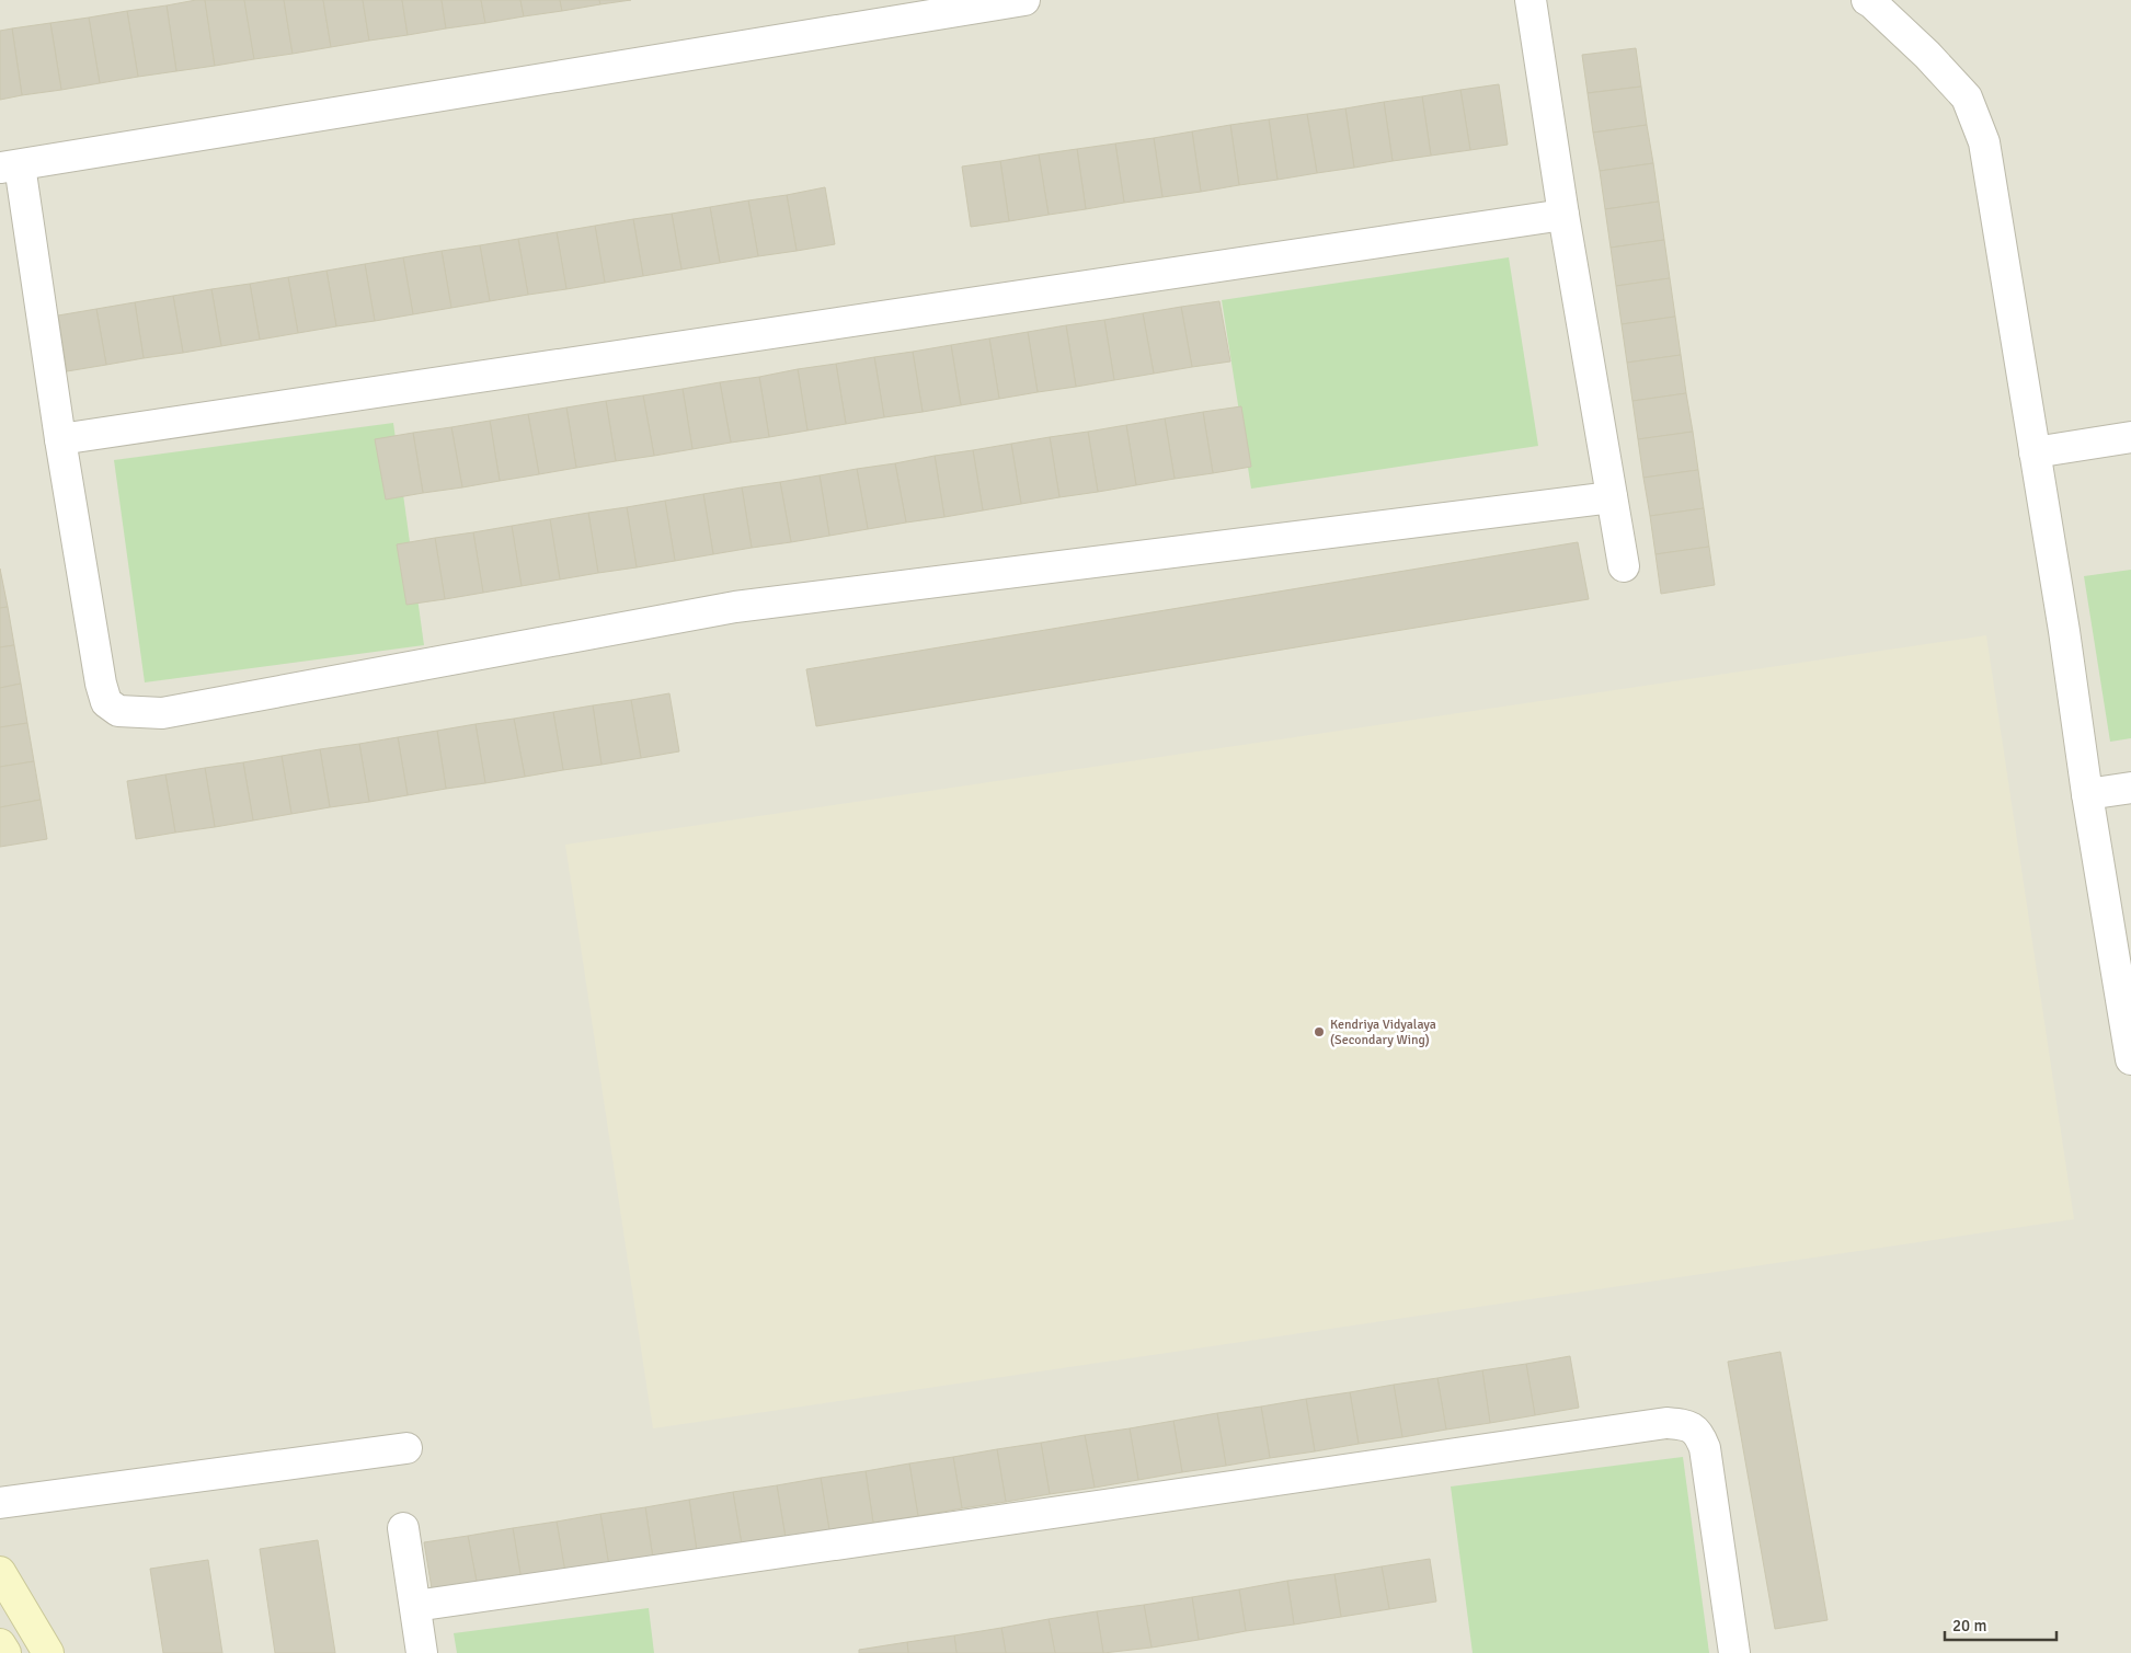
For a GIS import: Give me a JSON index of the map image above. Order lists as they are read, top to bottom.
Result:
{
  "places": ["Kendriya Vidyalaya (Secondary Wing)"],
  "scale_bar": "20 m"
}
